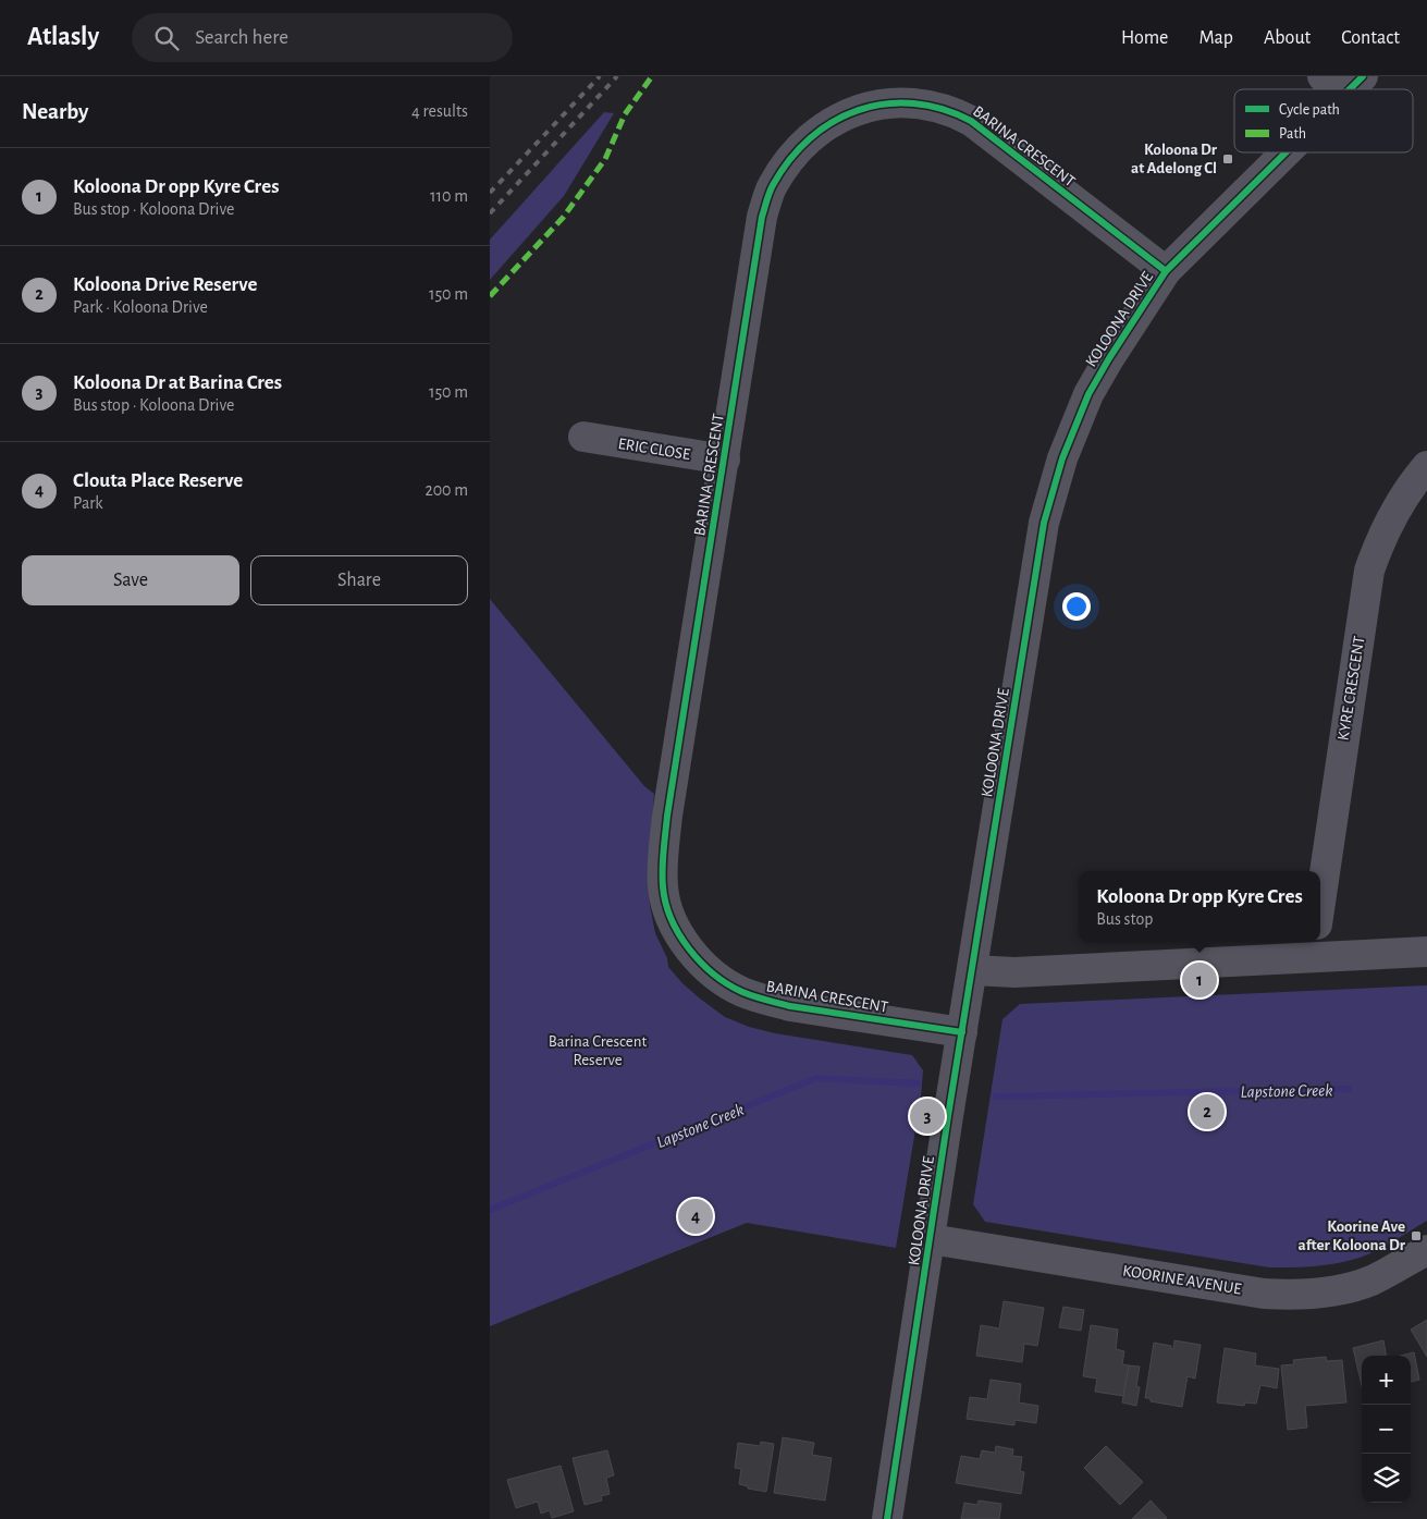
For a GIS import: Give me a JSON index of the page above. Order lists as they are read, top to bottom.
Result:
{
  "streets": {
    "street": [
      "BARINA CRESCENT",
      "KOLOONA DRIVE",
      "ERIC CLOSE",
      "KYRE CRESCENT",
      "KOORINE AVENUE"
    ]
  },
  "crossings": [
    ["BARINA CRESCENT", "KOLOONA DRIVE"],
    ["BARINA CRESCENT", "ERIC CLOSE"],
    ["KOLOONA DRIVE", "KOORINE AVENUE"]
  ],
  "water": ["Lapstone Creek"],
  "parks": ["Barina Crescent Reserve"],
  "places": {
    "transit": ["Koloona Dr at Adelong Cl", "Koorine Ave after Koloona Dr"]
  },
  "legend": ["Cycle path", "Path"],
  "page": {
    "header": "Atlasly",
    "search": "Search here",
    "nav": [
      "Home",
      "Map",
      "About",
      "Contact"
    ],
    "heading": ["Nearby", "4 results"],
    "list": [
      {
        "mark": "1",
        "name": "Koloona Dr opp Kyre Cres",
        "note": "Bus stop · Koloona Drive",
        "value": "110 m"
      },
      {
        "mark": "2",
        "name": "Koloona Drive Reserve",
        "note": "Park · Koloona Drive",
        "value": "150 m"
      },
      {
        "mark": "3",
        "name": "Koloona Dr at Barina Cres",
        "note": "Bus stop · Koloona Drive",
        "value": "150 m"
      },
      {
        "mark": "4",
        "name": "Clouta Place Reserve",
        "note": "Park",
        "value": "200 m"
      }
    ],
    "buttons": ["Save", "Share"],
    "popup": ["Koloona Dr opp Kyre Cres", "Bus stop"],
    "pins": [
      "1",
      "2",
      "3",
      "4"
    ],
    "map_buttons": ["+", "−"]
  }
}
